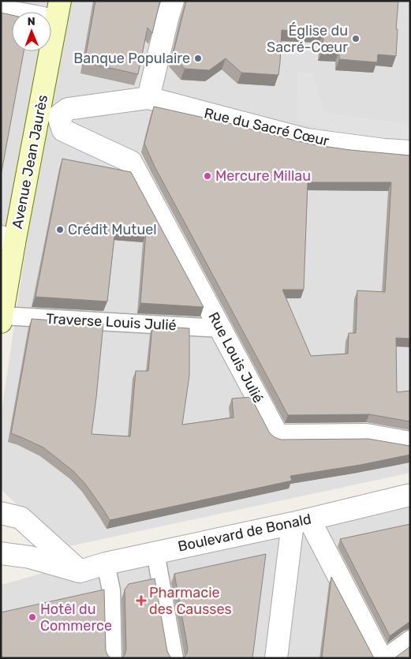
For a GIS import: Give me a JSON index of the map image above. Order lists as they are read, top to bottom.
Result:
{
  "streets": {
    "main road": ["Avenue Jean Jaurès"],
    "street": [
      "Rue du Sacré Cœur",
      "Traverse Louis Julié",
      "Rue Louis Julié",
      "Boulevard de Bonald"
    ]
  },
  "crossings": [
    ["Avenue Jean Jaurès", "Traverse Louis Julié"],
    ["Avenue Jean Jaurès", "Rue Louis Julié"],
    ["Traverse Louis Julié", "Rue Louis Julié"]
  ],
  "places": {
    "other": [
      "Église du Sacré-Cœur",
      "Banque Populaire",
      "Mercure Millau",
      "Crédit Mutuel",
      "Hotêl du Commerce"
    ],
    "health": ["Pharmacie des Causses"]
  },
  "north": "top"
}
